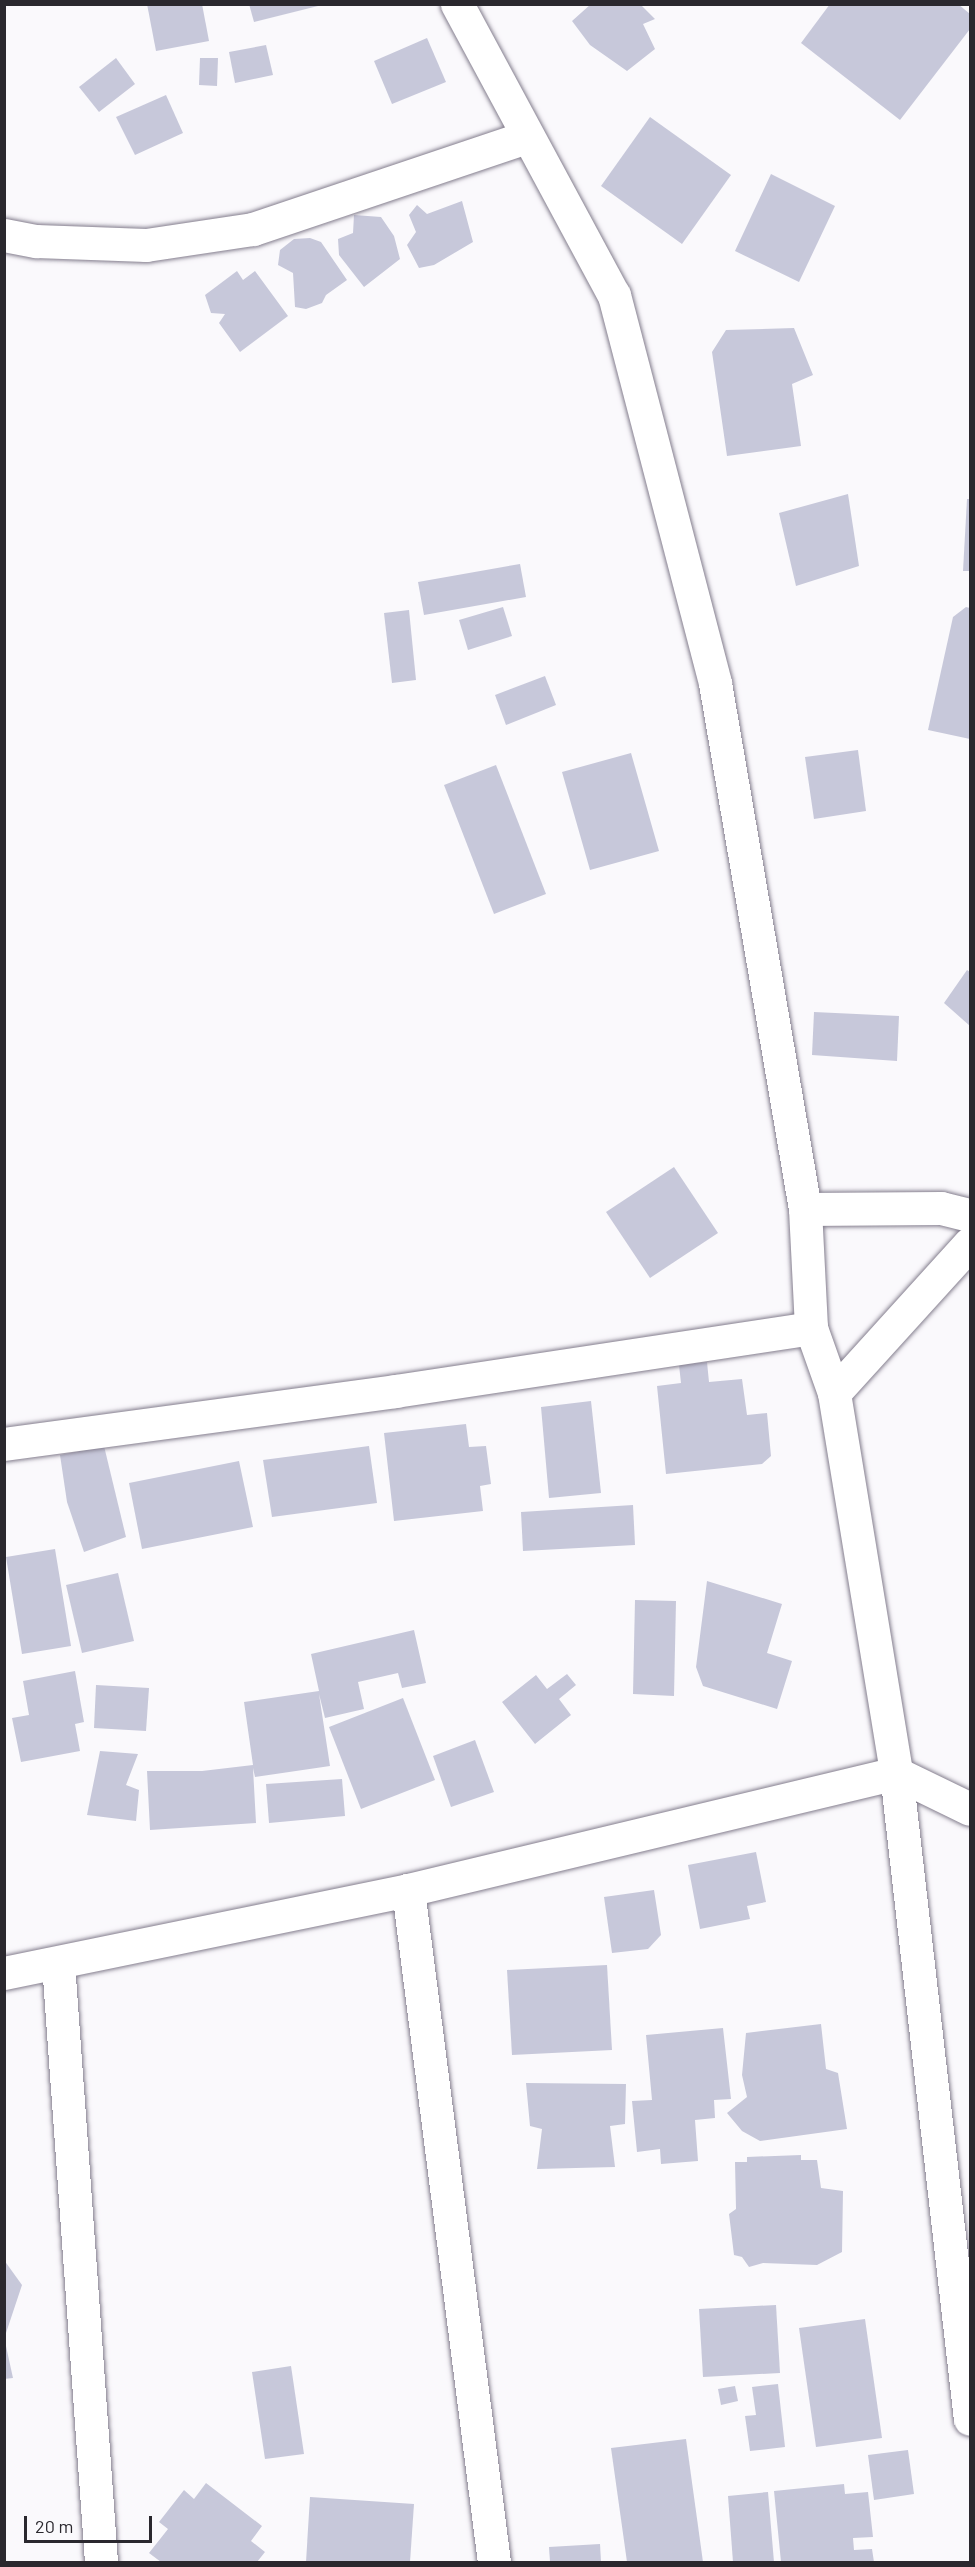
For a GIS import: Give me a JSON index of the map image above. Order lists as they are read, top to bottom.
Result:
{
  "scale_bar": "20 m"
}
